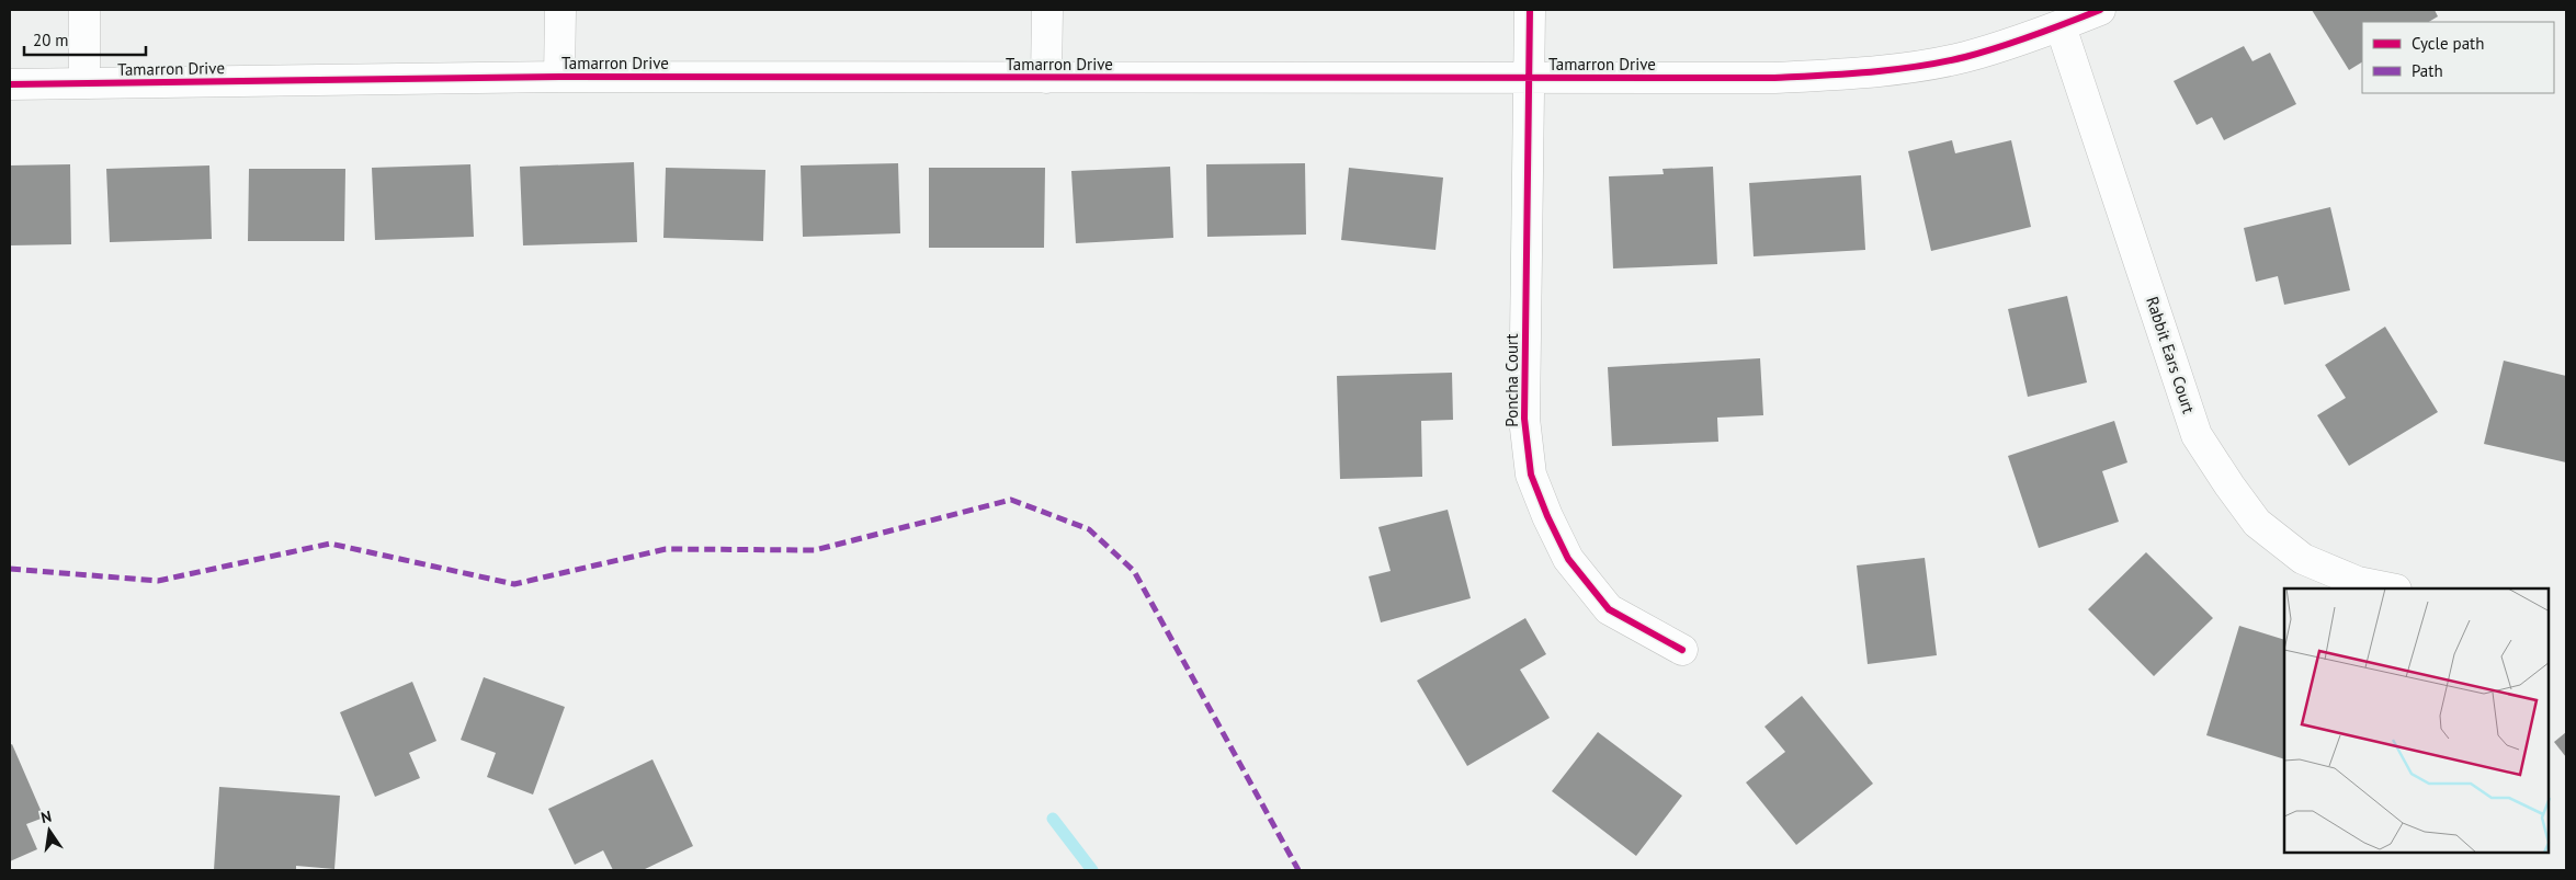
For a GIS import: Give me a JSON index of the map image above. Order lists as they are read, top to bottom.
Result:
{
  "streets": {
    "street": ["Tamarron Drive", "Rabbit Ears Court", "Poncha Court"]
  },
  "crossings": [
    ["Tamarron Drive", "Rabbit Ears Court"],
    ["Tamarron Drive", "Poncha Court"]
  ],
  "legend": ["Cycle path", "Path"],
  "scale_bar": "20 m",
  "north": "top"
}
